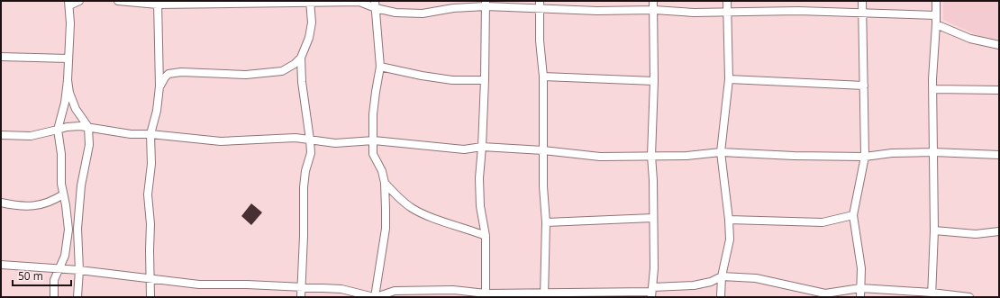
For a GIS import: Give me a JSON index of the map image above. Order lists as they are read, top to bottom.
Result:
{
  "scale_bar": "50 m"
}
